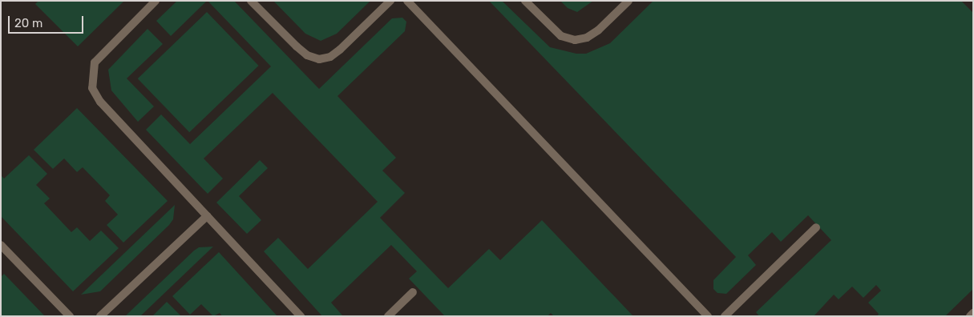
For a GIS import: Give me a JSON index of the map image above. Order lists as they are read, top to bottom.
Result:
{
  "scale_bar": "20 m"
}
